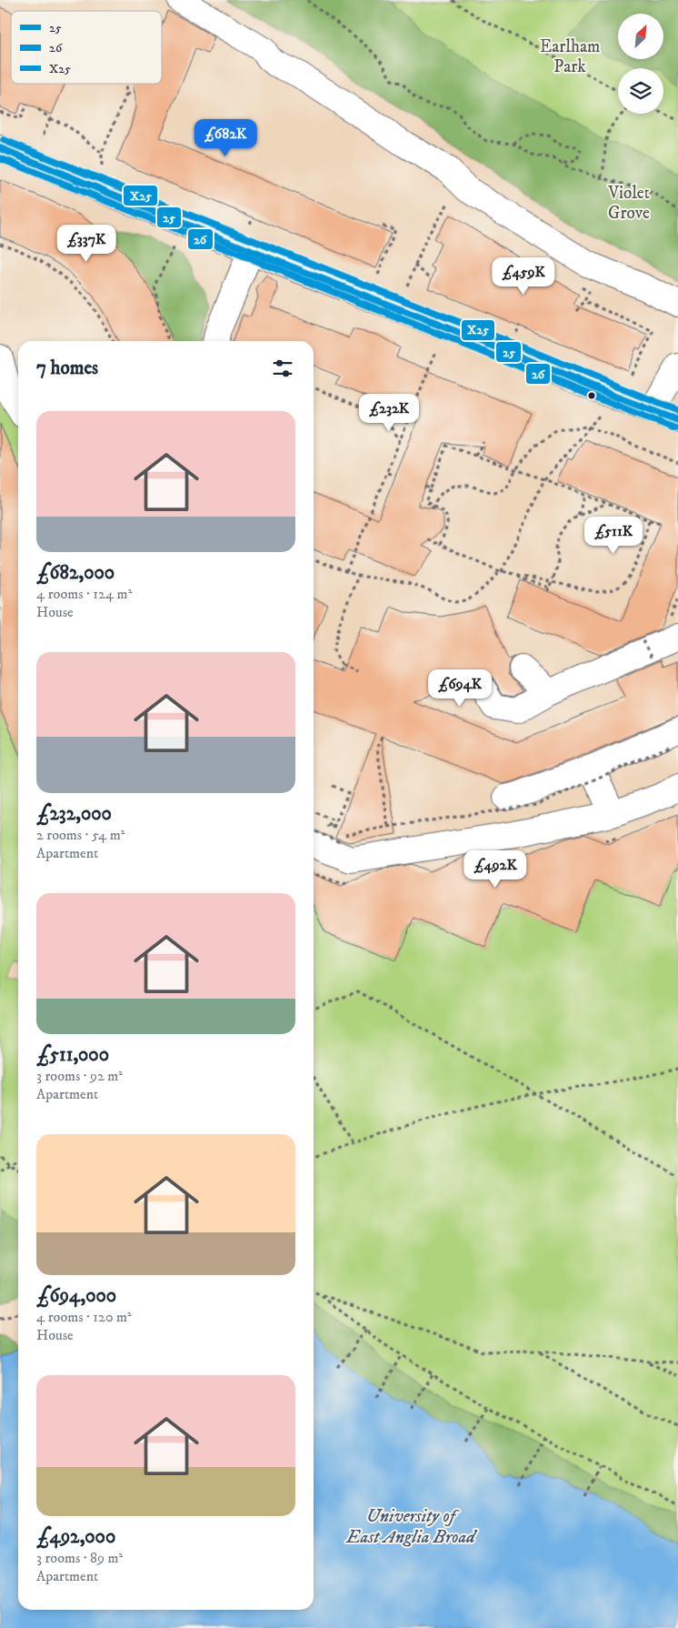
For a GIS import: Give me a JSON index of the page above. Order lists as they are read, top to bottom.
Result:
{
  "water": ["University of East Anglia Broad"],
  "parks": ["Earlham Park", "Violet Grove"],
  "lines": ["transit line X25", "transit line 25", "transit line 26"],
  "legend": ["25", "26", "X25"],
  "north": "top right",
  "page": {
    "price": [
      "£682K",
      "£337K",
      "£459K",
      "£232K",
      "£511K",
      "£694K",
      "£492K"
    ],
    "heading": "7 homes",
    "list": [
      {
        "name": "£682,000",
        "note": "4 rooms · 124 m² · House"
      },
      {
        "name": "£232,000",
        "note": "2 rooms · 54 m² · Apartment"
      },
      {
        "name": "£511,000",
        "note": "3 rooms · 92 m² · Apartment"
      },
      {
        "name": "£694,000",
        "note": "4 rooms · 120 m² · House"
      },
      {
        "name": "£492,000",
        "note": "3 rooms · 89 m² · Apartment"
      }
    ]
  }
}
